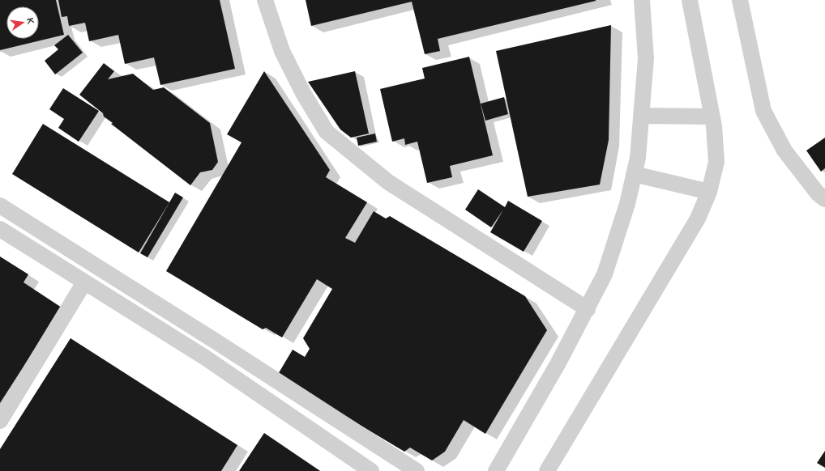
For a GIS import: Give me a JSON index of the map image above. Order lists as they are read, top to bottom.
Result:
{
  "north": "right"
}
